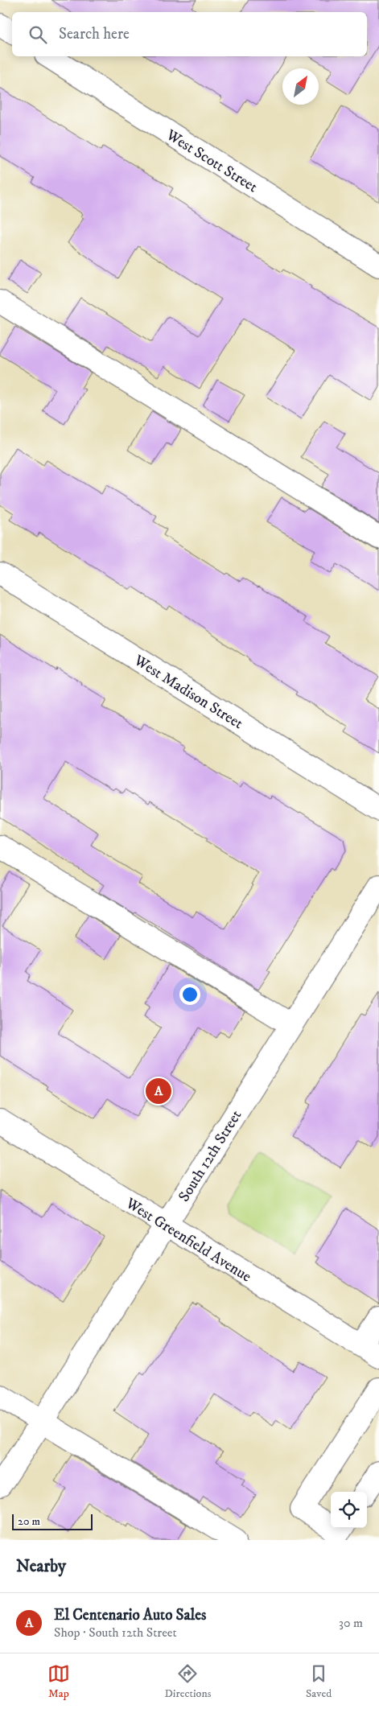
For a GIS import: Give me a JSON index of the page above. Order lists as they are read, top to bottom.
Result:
{
  "streets": {
    "street": [
      "West Scott Street",
      "West Madison Street",
      "South 12th Street",
      "West Greenfield Avenue"
    ]
  },
  "crossings": [
    ["South 12th Street", "West Greenfield Avenue"]
  ],
  "scale_bar": "20 m",
  "north": "top right",
  "page": {
    "search": "Search here",
    "pins": "A",
    "scale": "20 m",
    "heading": "Nearby",
    "list": [
      {
        "mark": "A",
        "name": "El Centenario Auto Sales",
        "note": "Shop · South 12th Street",
        "value": "30 m"
      }
    ],
    "nav": ["Map", "Directions", "Saved"]
  }
}
